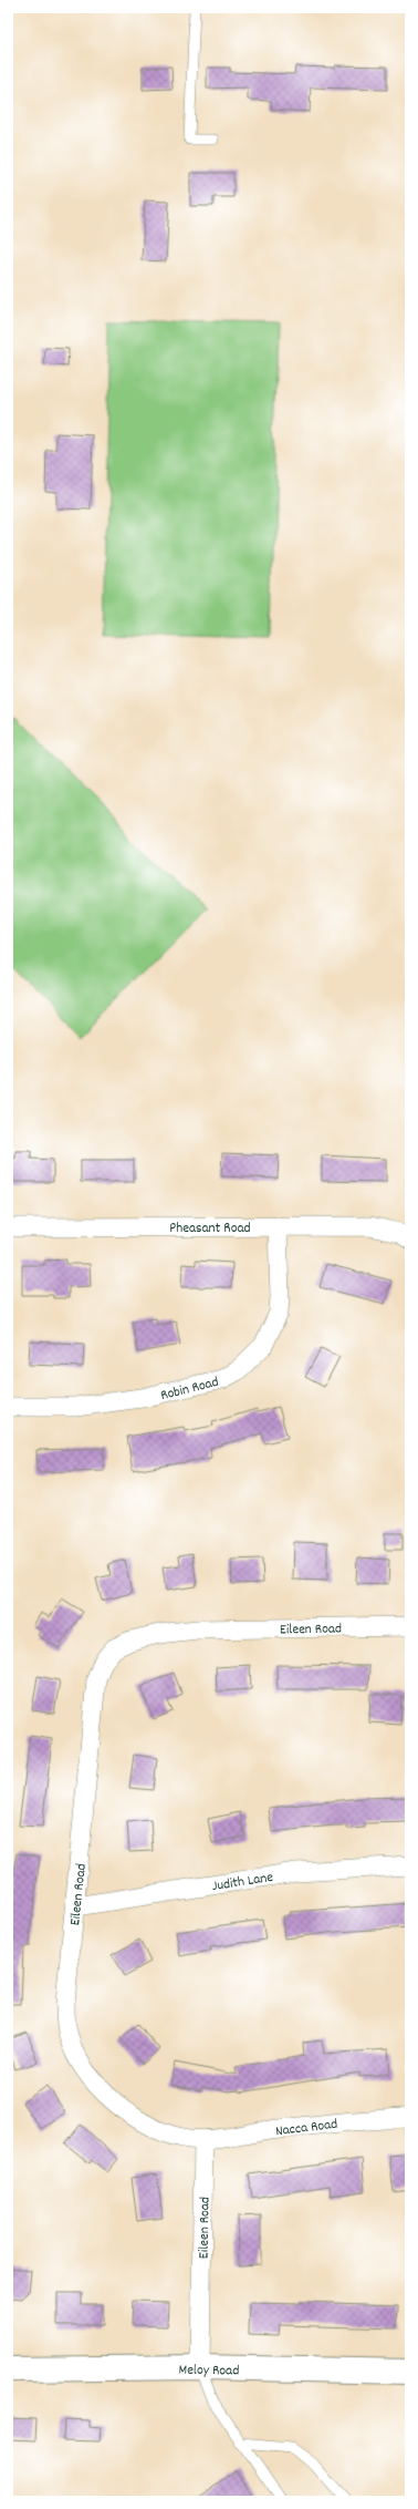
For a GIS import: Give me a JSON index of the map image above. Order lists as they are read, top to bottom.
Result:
{
  "streets": {
    "main road": ["Meloy Road"],
    "street": [
      "Pheasant Road",
      "Robin Road",
      "Eileen Road",
      "Judith Lane",
      "Nacca Road"
    ]
  },
  "crossings": [
    ["Pheasant Road", "Robin Road"],
    ["Eileen Road", "Judith Lane"],
    ["Eileen Road", "Nacca Road"],
    ["Eileen Road", "Meloy Road"]
  ]
}
